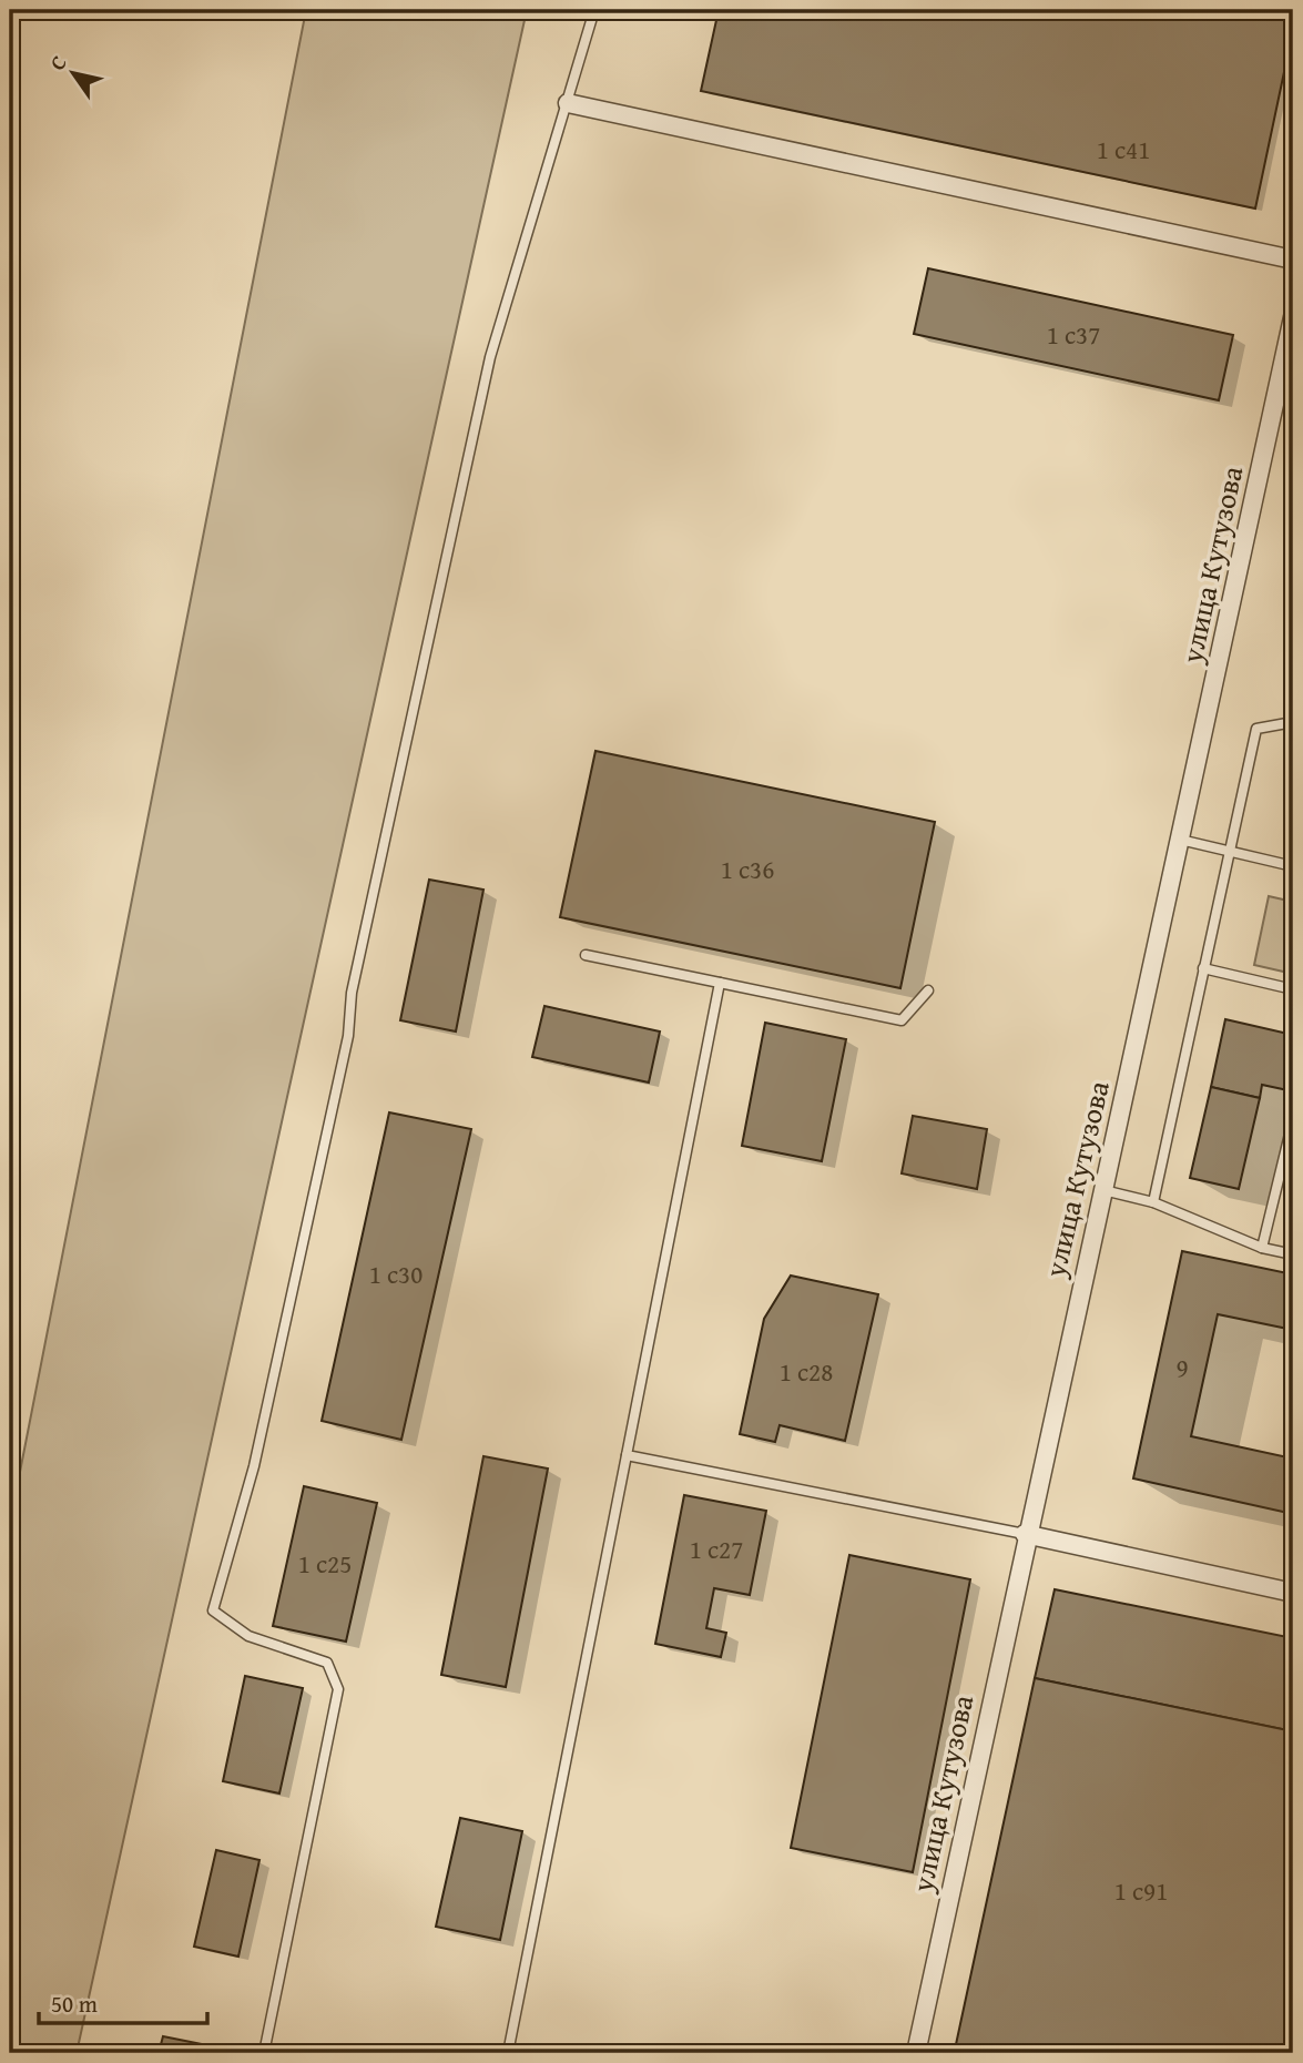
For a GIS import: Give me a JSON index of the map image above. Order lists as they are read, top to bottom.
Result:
{
  "streets": {
    "street": ["улица Кутузова"]
  },
  "house_numbers": [
    "1 с41",
    "1 с37",
    "1 с36",
    "1 с30",
    "9",
    "1 с28",
    "1 с27",
    "1 с25",
    "1 с91"
  ],
  "scale_bar": "50 m",
  "north": "top left"
}
